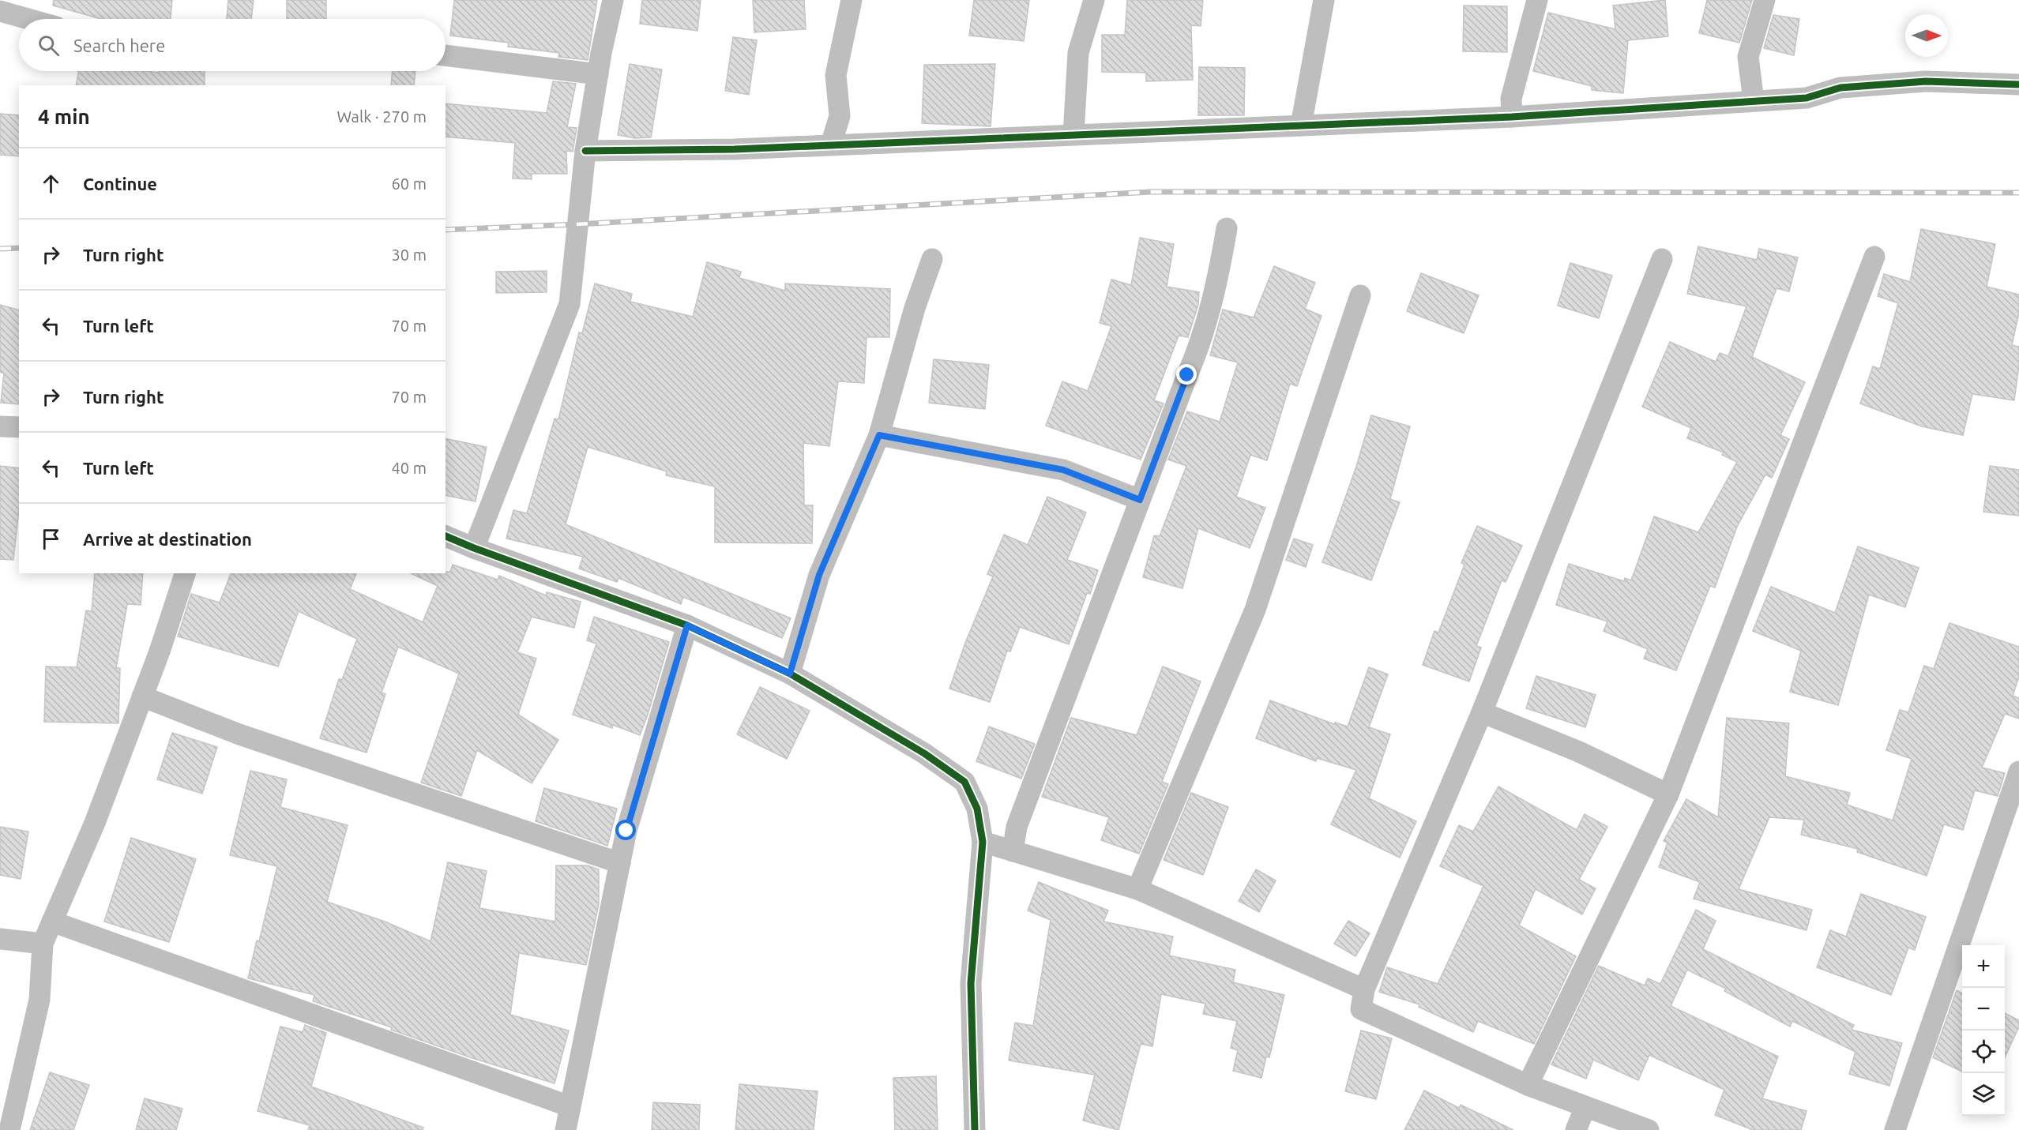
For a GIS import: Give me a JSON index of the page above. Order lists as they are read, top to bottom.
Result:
{
  "north": "right",
  "page": {
    "search": "Search here",
    "heading": ["4 min", "Walk · 270 m"],
    "list": [
      ["Continue", "60 m"],
      ["Turn right", "30 m"],
      ["Turn left", "70 m"],
      ["Turn right", "70 m"],
      ["Turn left", "40 m"],
      "Arrive at destination"
    ],
    "map_buttons": ["+", "−"]
  }
}
